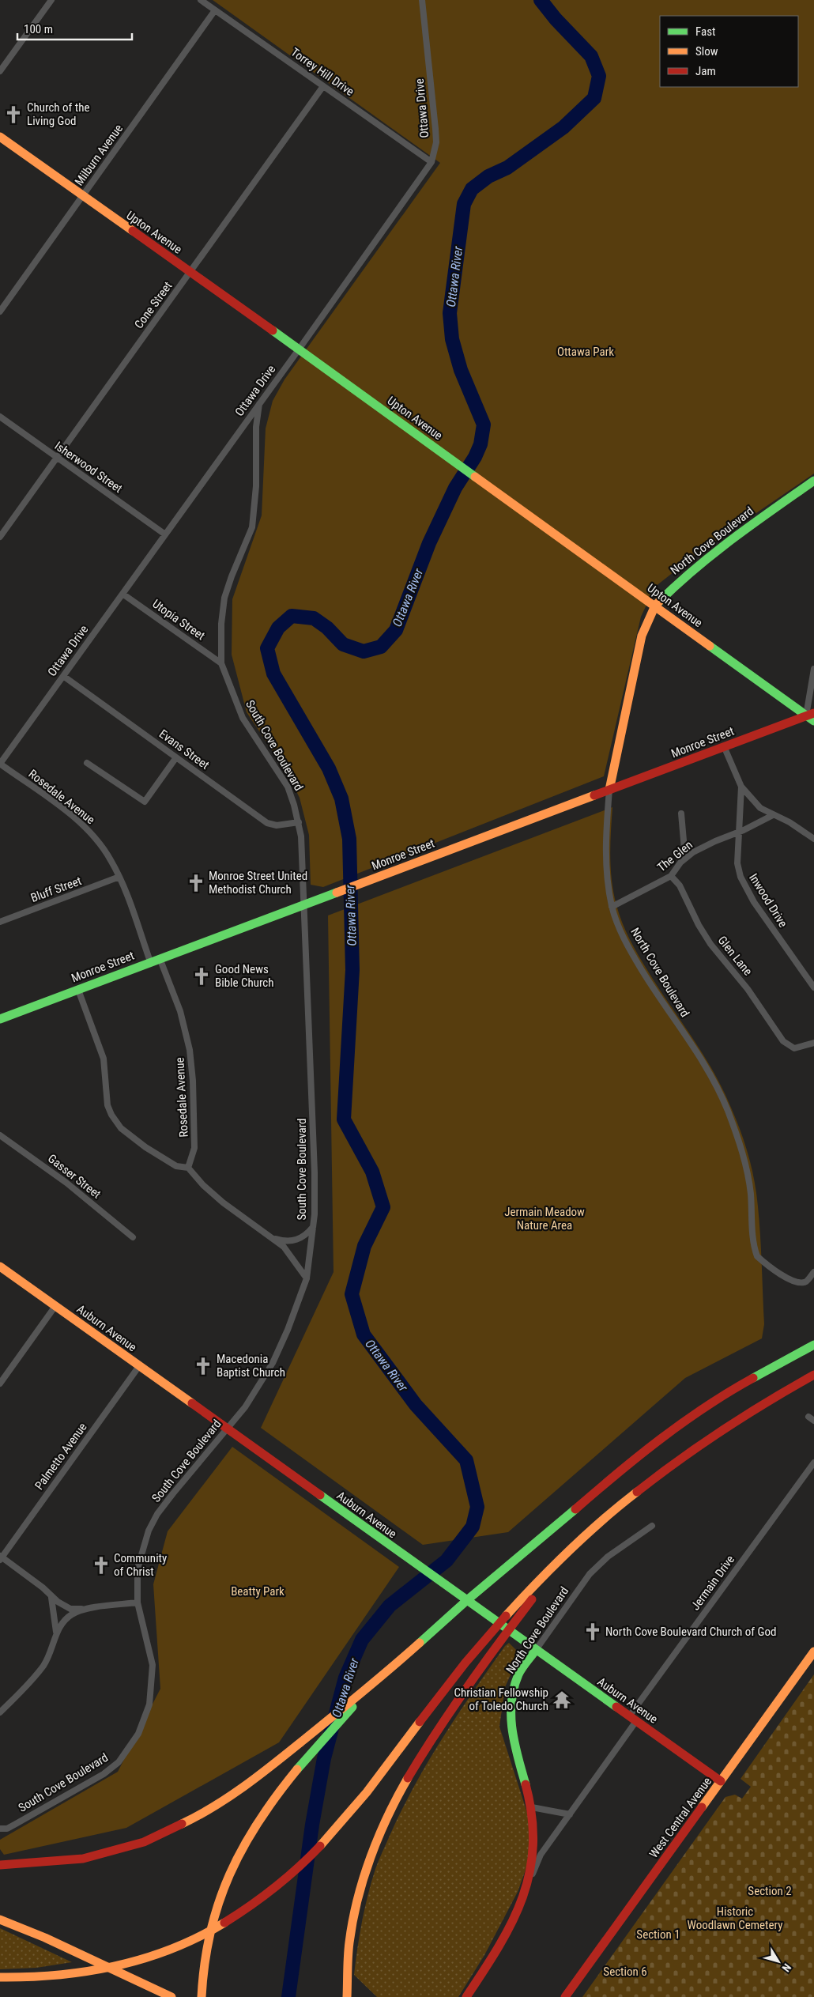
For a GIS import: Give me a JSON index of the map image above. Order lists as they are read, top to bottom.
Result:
{
  "streets": {
    "main road": [
      "Upton Avenue",
      "North Cove Boulevard",
      "Monroe Street",
      "Auburn Avenue",
      "West Central Avenue"
    ],
    "street": [
      "Torrey Hill Drive",
      "Ottawa Drive",
      "Milburn Avenue",
      "Cone Street",
      "Isherwood Street",
      "Utopia Street",
      "South Cove Boulevard",
      "Evans Street",
      "Rosedale Avenue",
      "The Glen",
      "Bluff Street",
      "Inwood Drive",
      "Glen Lane",
      "Gasser Street",
      "Palmetto Avenue",
      "Jermain Drive"
    ]
  },
  "crossings": [
    ["Torrey Hill Drive", "Ottawa Drive"],
    ["Torrey Hill Drive", "Milburn Avenue"],
    ["Torrey Hill Drive", "Cone Street"],
    ["Ottawa Drive", "Upton Avenue"],
    ["Ottawa Drive", "Isherwood Street"],
    ["Ottawa Drive", "Utopia Street"],
    ["Ottawa Drive", "South Cove Boulevard"],
    ["Ottawa Drive", "Evans Street"],
    ["Ottawa Drive", "Rosedale Avenue"],
    ["Milburn Avenue", "Upton Avenue"],
    ["Upton Avenue", "Cone Street"],
    ["Upton Avenue", "North Cove Boulevard"],
    ["Upton Avenue", "Monroe Street"],
    ["Cone Street", "Isherwood Street"],
    ["North Cove Boulevard", "Monroe Street"],
    ["North Cove Boulevard", "The Glen"],
    ["North Cove Boulevard", "Auburn Avenue"],
    ["North Cove Boulevard", "Jermain Drive"],
    ["Utopia Street", "South Cove Boulevard"],
    ["Monroe Street", "South Cove Boulevard"],
    ["Monroe Street", "Rosedale Avenue"],
    ["Monroe Street", "Inwood Drive"],
    ["South Cove Boulevard", "Evans Street"],
    ["South Cove Boulevard", "Auburn Avenue"],
    ["Rosedale Avenue", "Bluff Street"],
    ["The Glen", "Inwood Drive"],
    ["The Glen", "Glen Lane"],
    ["Auburn Avenue", "Palmetto Avenue"],
    ["Auburn Avenue", "Jermain Drive"],
    ["Auburn Avenue", "West Central Avenue"]
  ],
  "water": ["Ottawa River"],
  "parks": [
    "Ottawa Park",
    "Jermain Meadow Nature Area",
    "Beatty Park",
    "Section 2",
    "Historic Woodlawn Cemetery",
    "Section 1",
    "Section 6"
  ],
  "places": {
    "church": [
      "Church of the Living God",
      "Monroe Street United Methodist Church",
      "Good News Bible Church",
      "Macedonia Baptist Church",
      "Community of Christ",
      "North Cove Boulevard Church of God"
    ],
    "temple": ["Christian Fellowship of Toledo Church"]
  },
  "legend": ["Fast", "Slow", "Jam"],
  "scale_bar": "100 m",
  "north": "bottom right"
}
